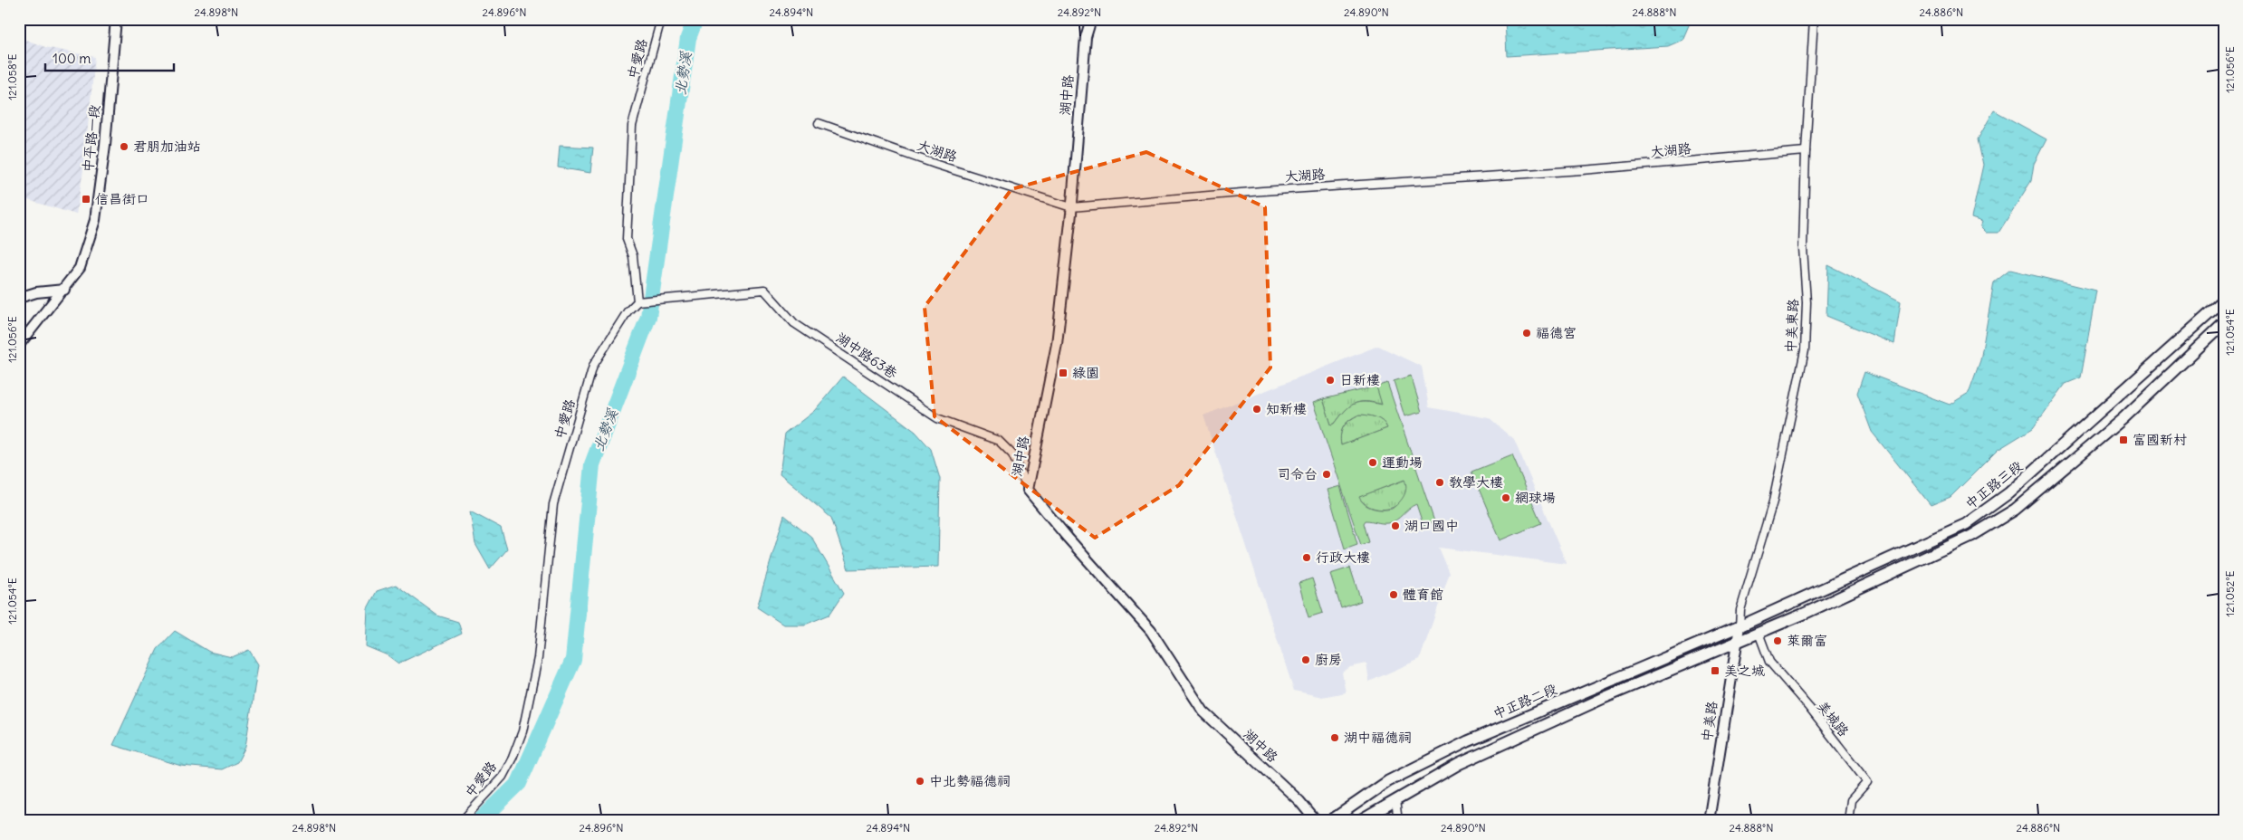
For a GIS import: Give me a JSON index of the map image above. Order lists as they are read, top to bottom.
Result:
{
  "streets": {
    "main road": ["中正路三段", "中正路二段"],
    "street": [
      "中愛路",
      "湖中路",
      "中平路一段",
      "大湖路",
      "中美東路",
      "湖中路63巷",
      "美城路",
      "中美路"
    ]
  },
  "crossings": [
    ["中愛路", "湖中路63巷"],
    ["湖中路", "大湖路"],
    ["湖中路", "湖中路63巷"],
    ["大湖路", "中美東路"],
    ["中美東路", "中正路三段"],
    ["中美東路", "中正路二段"],
    ["中美東路", "中美路"],
    ["中正路三段", "中正路二段"],
    ["中正路三段", "美城路"],
    ["中正路三段", "中美路"],
    ["中正路二段", "中美路"]
  ],
  "water": ["北勢溪"],
  "places": {
    "other": [
      "君朋加油站",
      "福德宫",
      "日新樓",
      "知新樓",
      "運動場",
      "司令台",
      "教學大樓",
      "網球場",
      "湖口國中",
      "行政大樓",
      "體育館",
      "萊爾富",
      "廚房",
      "湖中福德祠",
      "中北勢福德祠"
    ],
    "transit": [
      "信昌街口",
      "綠園",
      "富國新村",
      "美之城"
    ]
  },
  "scale_bar": "100 m",
  "coordinates": [
    "24.898°N",
    "24.896°N",
    "24.894°N",
    "24.892°N",
    "24.890°N",
    "24.888°N",
    "24.886°N",
    "121.056°E",
    "121.058°E",
    "121.054°E",
    "121.052°E"
  ]
}
